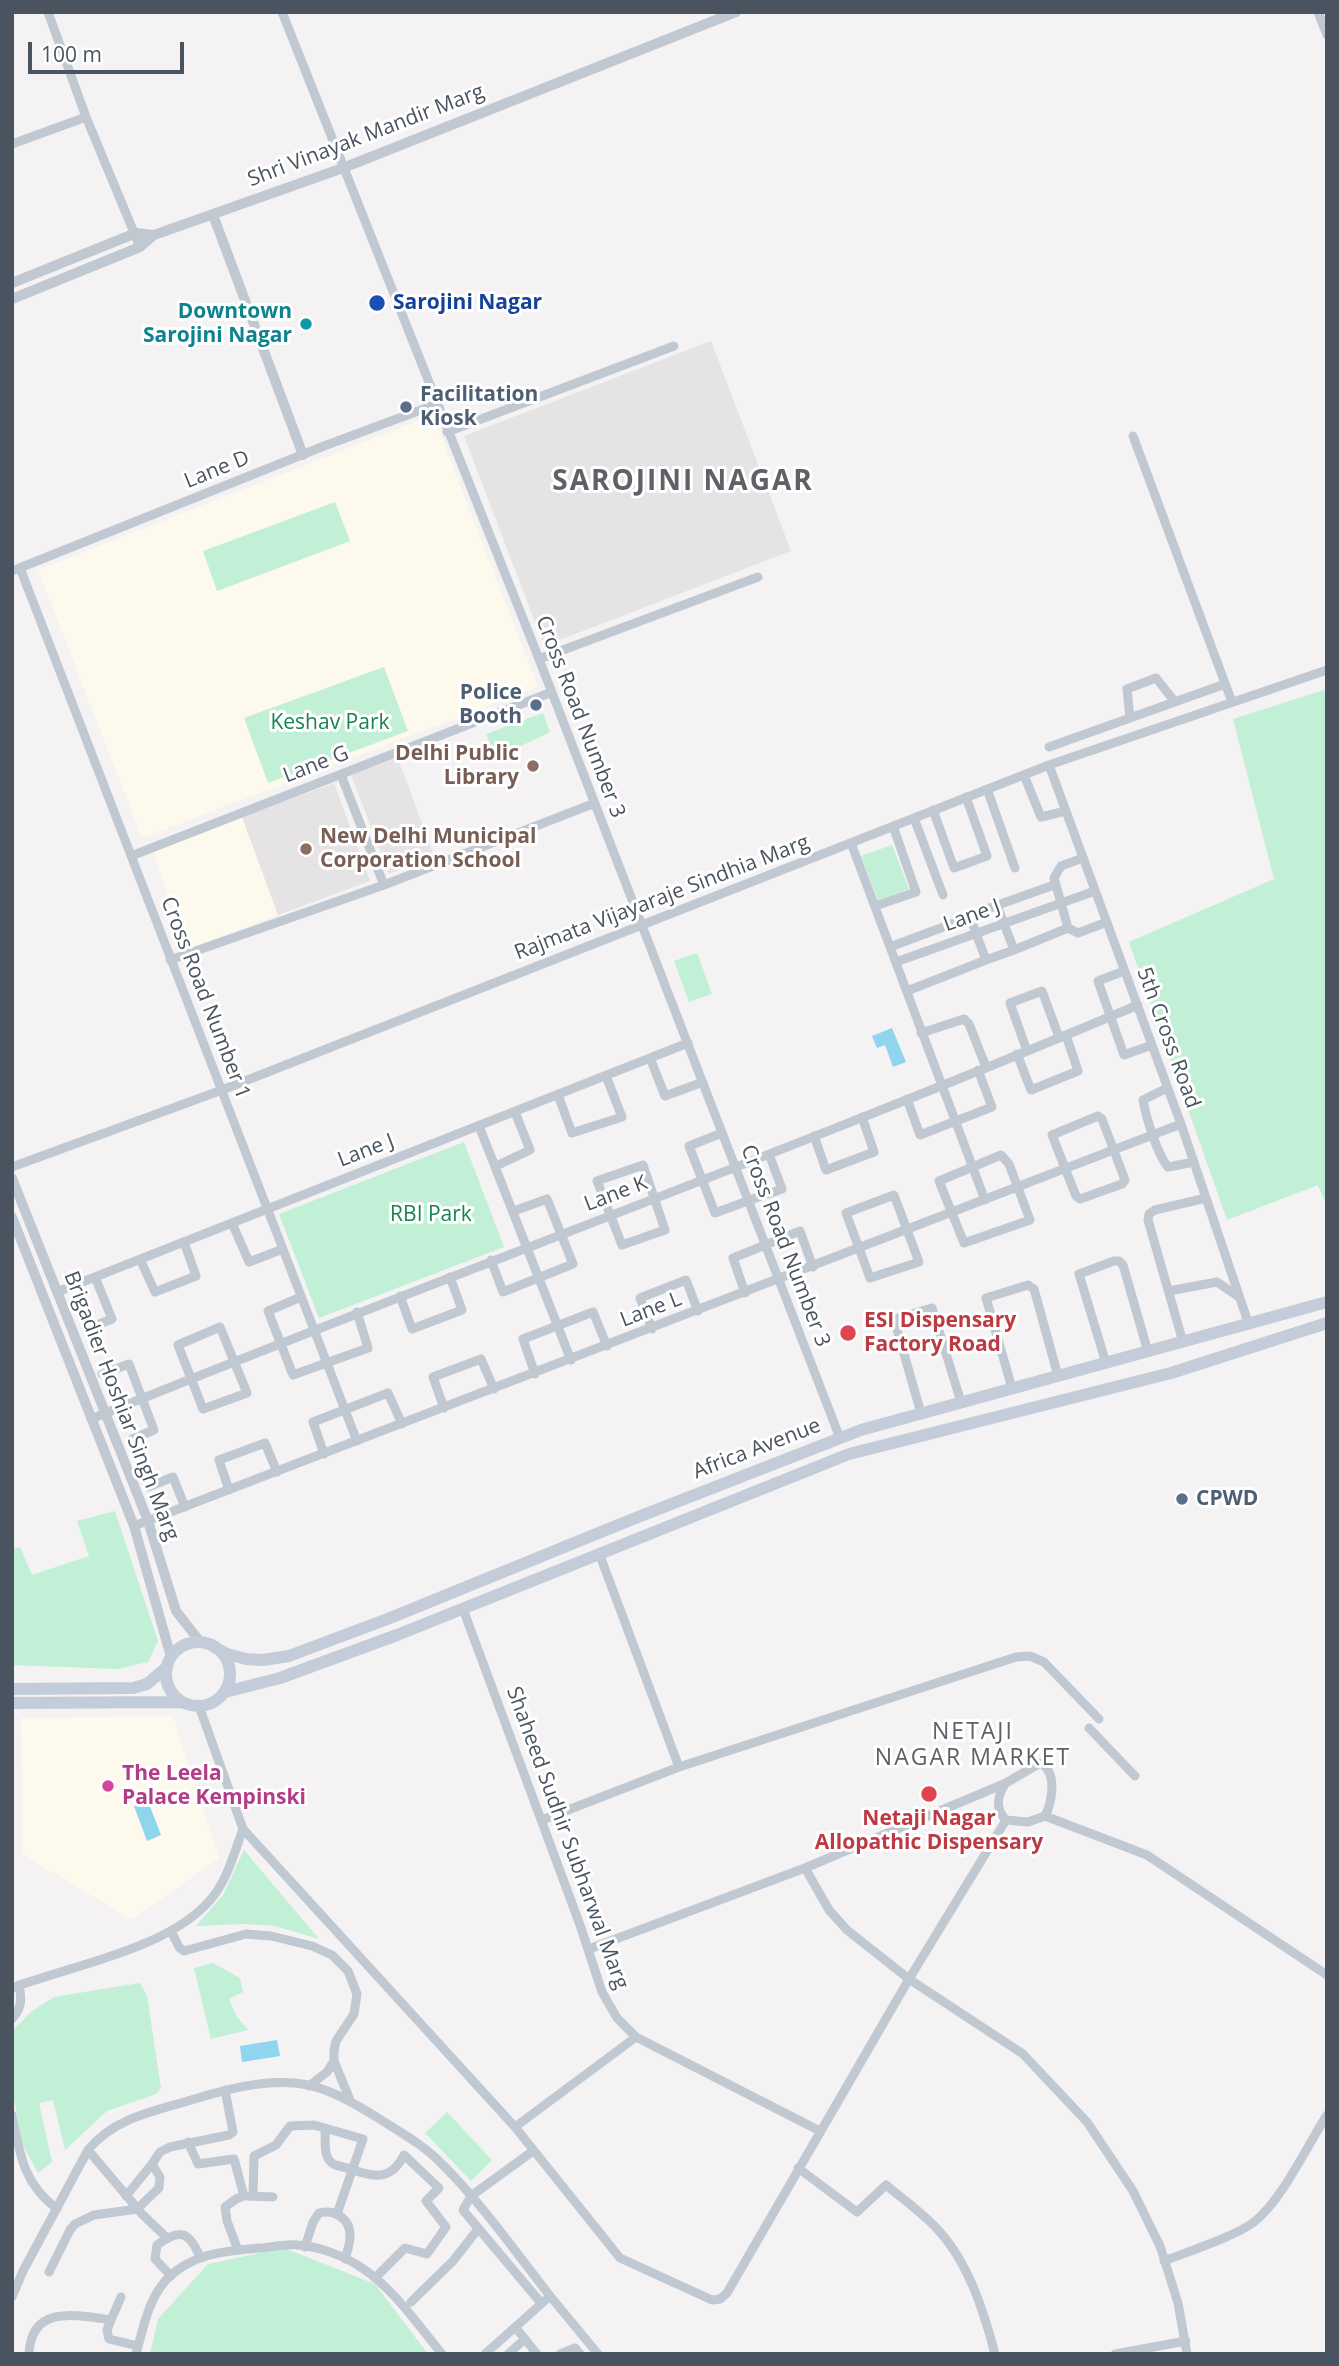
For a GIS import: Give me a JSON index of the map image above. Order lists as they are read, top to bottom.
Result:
{
  "streets": {
    "main road": ["Africa Avenue"],
    "street": [
      "Shri Vinayak Mandir Marg",
      "Lane D",
      "Cross Road Number 3",
      "Lane G",
      "Rajmata Vijayaraje Sindhia Marg",
      "Lane J",
      "Cross Road Number 1",
      "5th Cross Road",
      "Lane K",
      "Lane L",
      "Brigadier Hoshiar Singh Marg",
      "Shaheed Sudhir Subharwal Marg"
    ]
  },
  "crossings": [
    ["Shri Vinayak Mandir Marg", "Cross Road Number 3"],
    ["Lane D", "Cross Road Number 3"],
    ["Lane D", "Cross Road Number 1"],
    ["Cross Road Number 3", "Lane G"],
    ["Cross Road Number 3", "Rajmata Vijayaraje Sindhia Marg"],
    ["Cross Road Number 3", "Lane J"],
    ["Cross Road Number 3", "Lane K"],
    ["Cross Road Number 3", "Lane L"],
    ["Cross Road Number 3", "Africa Avenue"],
    ["Lane G", "Cross Road Number 1"],
    ["Rajmata Vijayaraje Sindhia Marg", "Cross Road Number 1"],
    ["Rajmata Vijayaraje Sindhia Marg", "5th Cross Road"],
    ["Lane J", "Cross Road Number 1"],
    ["Lane J", "5th Cross Road"],
    ["Lane J", "Brigadier Hoshiar Singh Marg"],
    ["Cross Road Number 1", "Lane K"],
    ["Cross Road Number 1", "Lane L"],
    ["5th Cross Road", "Lane K"],
    ["5th Cross Road", "Lane L"],
    ["5th Cross Road", "Africa Avenue"],
    ["Lane K", "Brigadier Hoshiar Singh Marg"],
    ["Lane L", "Brigadier Hoshiar Singh Marg"],
    ["Brigadier Hoshiar Singh Marg", "Africa Avenue"],
    ["Africa Avenue", "Shaheed Sudhir Subharwal Marg"]
  ],
  "districts": ["SAROJINI NAGAR", "NETAJI NAGAR MARKET"],
  "parks": ["Keshav Park", "RBI Park"],
  "places": [
    "Sarojini Nagar",
    "Downtown Sarojini Nagar",
    "Facilitation Kiosk",
    "Police Booth",
    "Delhi Public Library",
    "New Delhi Municipal Corporation School",
    "ESI Dispensary Factory Road",
    "CPWD",
    "The Leela Palace Kempinski",
    "Netaji Nagar Allopathic Dispensary"
  ],
  "scale_bar": "100 m"
}
